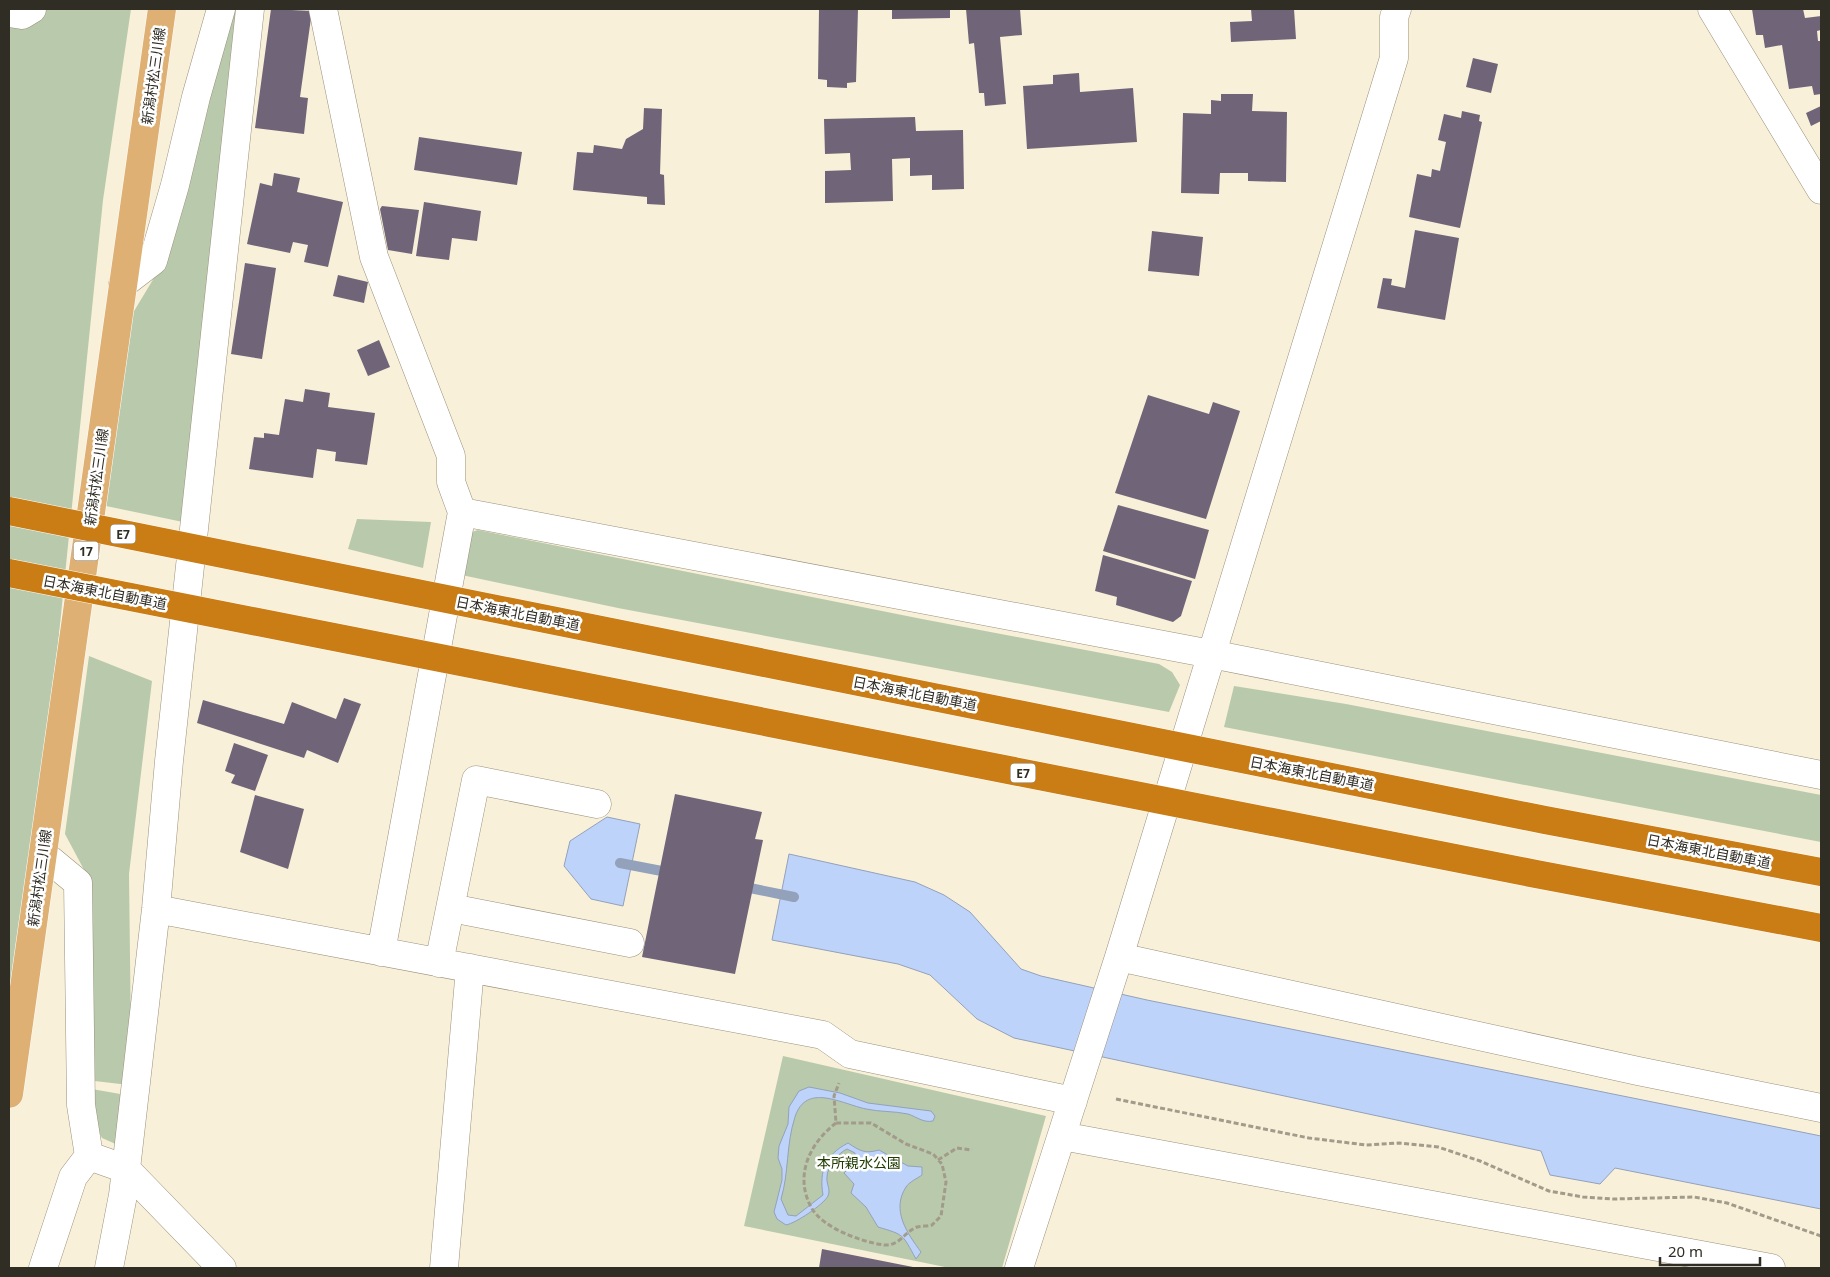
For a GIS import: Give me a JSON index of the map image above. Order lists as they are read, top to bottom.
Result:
{
  "streets": {
    "highway": ["E7", "日本海東北自動車道"],
    "main road": ["新潟村松三川線", "17"]
  },
  "parks": ["本所親水公園"],
  "scale_bar": "20 m"
}
